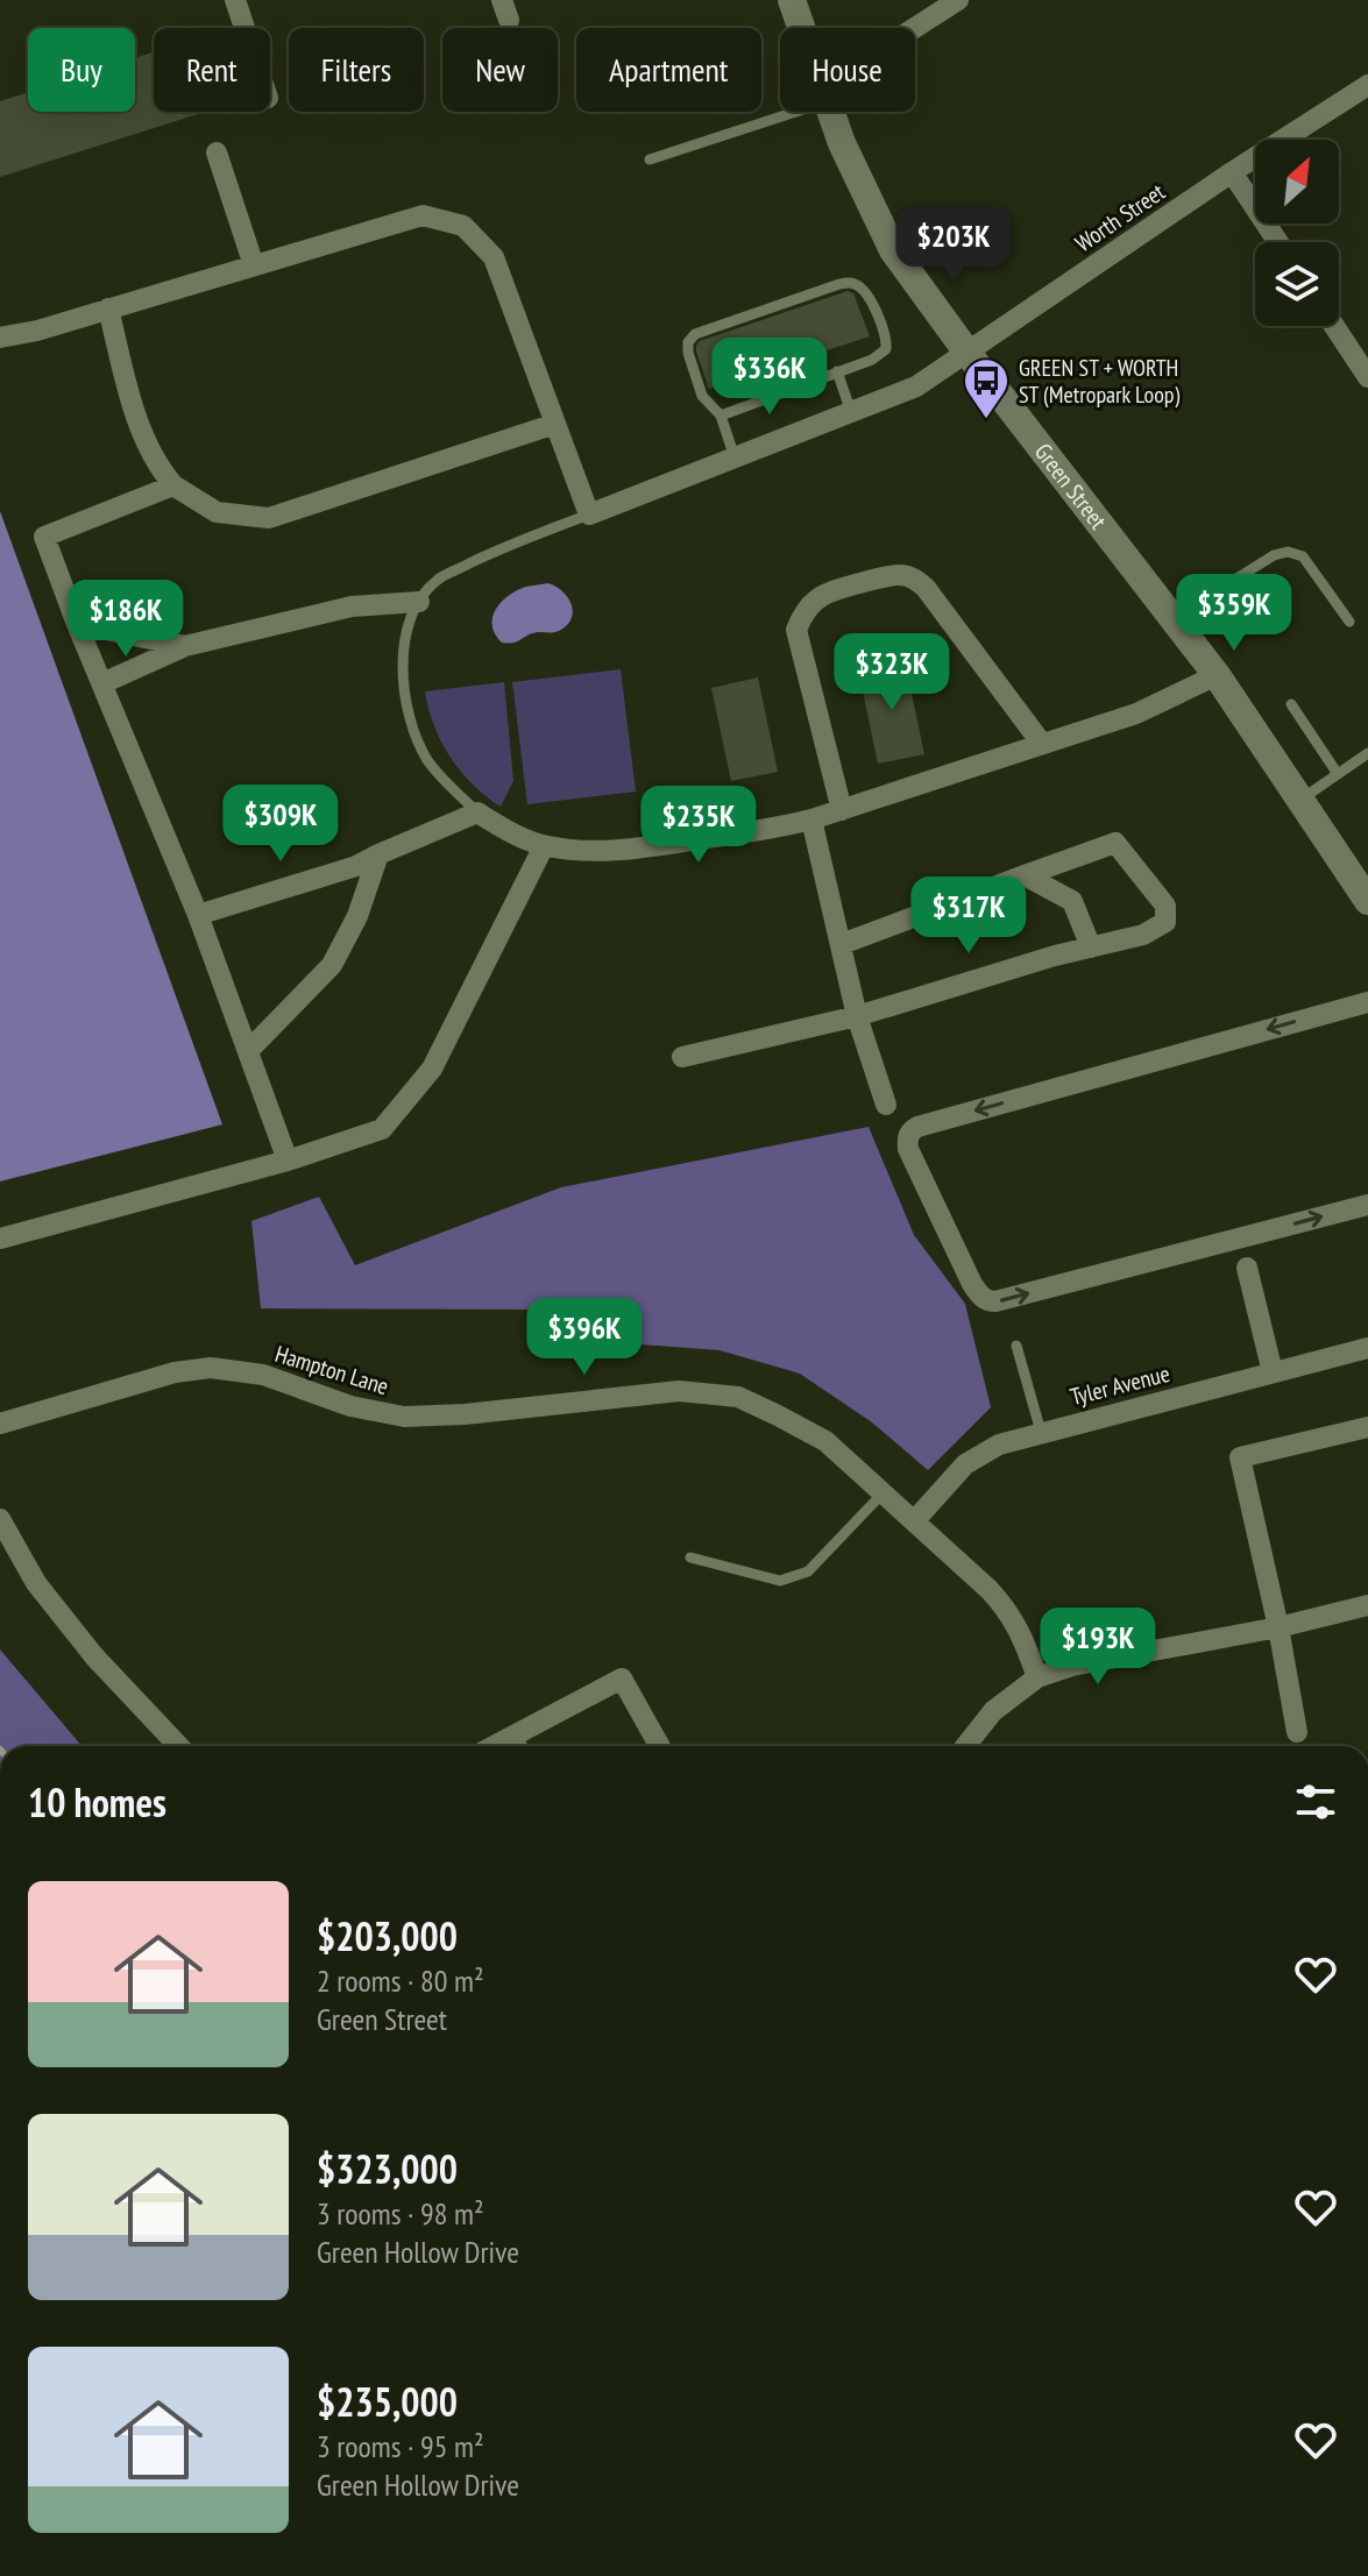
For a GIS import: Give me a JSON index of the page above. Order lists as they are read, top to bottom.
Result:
{
  "streets": {
    "street": [
      "Worth Street",
      "Green Street",
      "Hampton Lane",
      "Tyler Avenue"
    ]
  },
  "crossings": [
    ["Worth Street", "Green Street"],
    ["Hampton Lane", "Tyler Avenue"]
  ],
  "places": {
    "bus stop": ["GREEN ST + WORTH ST (Metropark Loop)"]
  },
  "north": "top right",
  "page": {
    "chip": [
      "Buy",
      "Rent",
      "Filters",
      "New",
      "Apartment",
      "House"
    ],
    "price": [
      "$203K",
      "$336K",
      "$359K",
      "$186K",
      "$323K",
      "$309K",
      "$235K",
      "$317K",
      "$396K",
      "$193K"
    ],
    "heading": "10 homes",
    "list": [
      {
        "name": "$203,000",
        "note": "2 rooms · 80 m² · Green Street"
      },
      {
        "name": "$323,000",
        "note": "3 rooms · 98 m² · Green Hollow Drive"
      },
      {
        "name": "$235,000",
        "note": "3 rooms · 95 m² · Green Hollow Drive"
      }
    ]
  }
}
